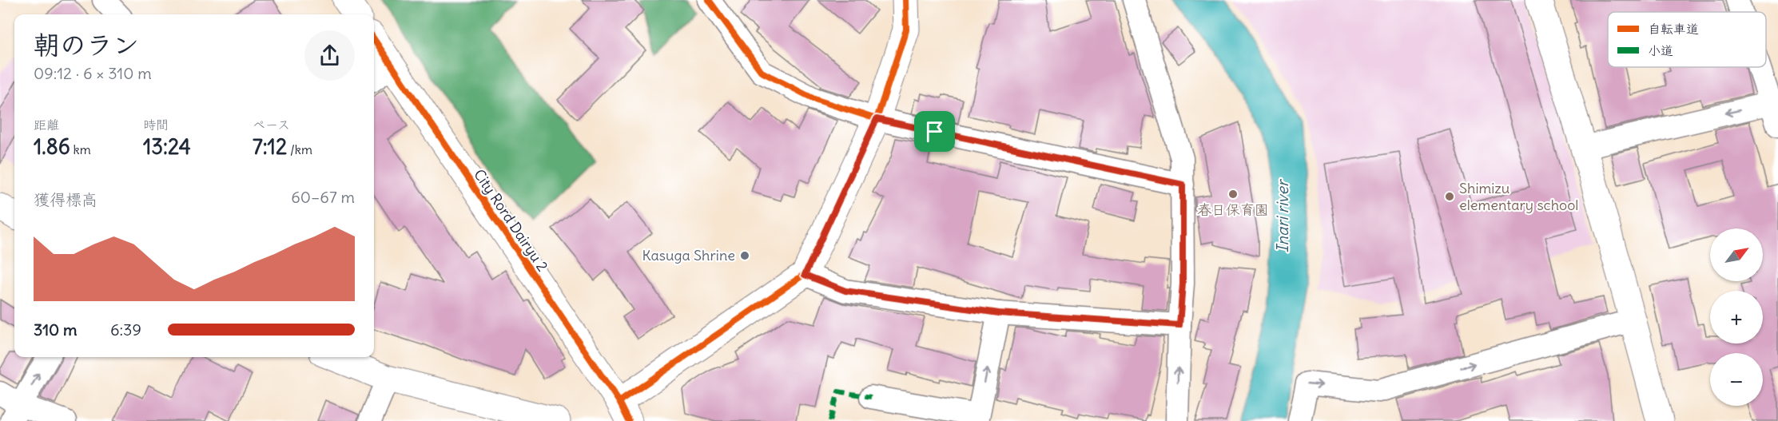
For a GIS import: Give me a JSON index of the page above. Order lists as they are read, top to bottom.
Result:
{
  "streets": {
    "main road": ["City Rord Dairyu 2"]
  },
  "water": ["Inari river"],
  "places": ["春日保育園", "Shimizu elementary school", "Kasuga Shrine"],
  "legend": ["自転車道", "小道"],
  "north": "top right",
  "page": {
    "heading": ["朝のラン", "09:12 · 6 × 310 m"],
    "stats": [
      ["距離", "1.86 km"],
      ["時間", "13:24"],
      ["ペース", "7:12 /km"]
    ],
    "chart": ["獲得標高", "60–67 m"],
    "map_buttons": ["+", "−"],
    "list": [
      {
        "name": "310 m",
        "note": "6:39"
      }
    ]
  }
}
